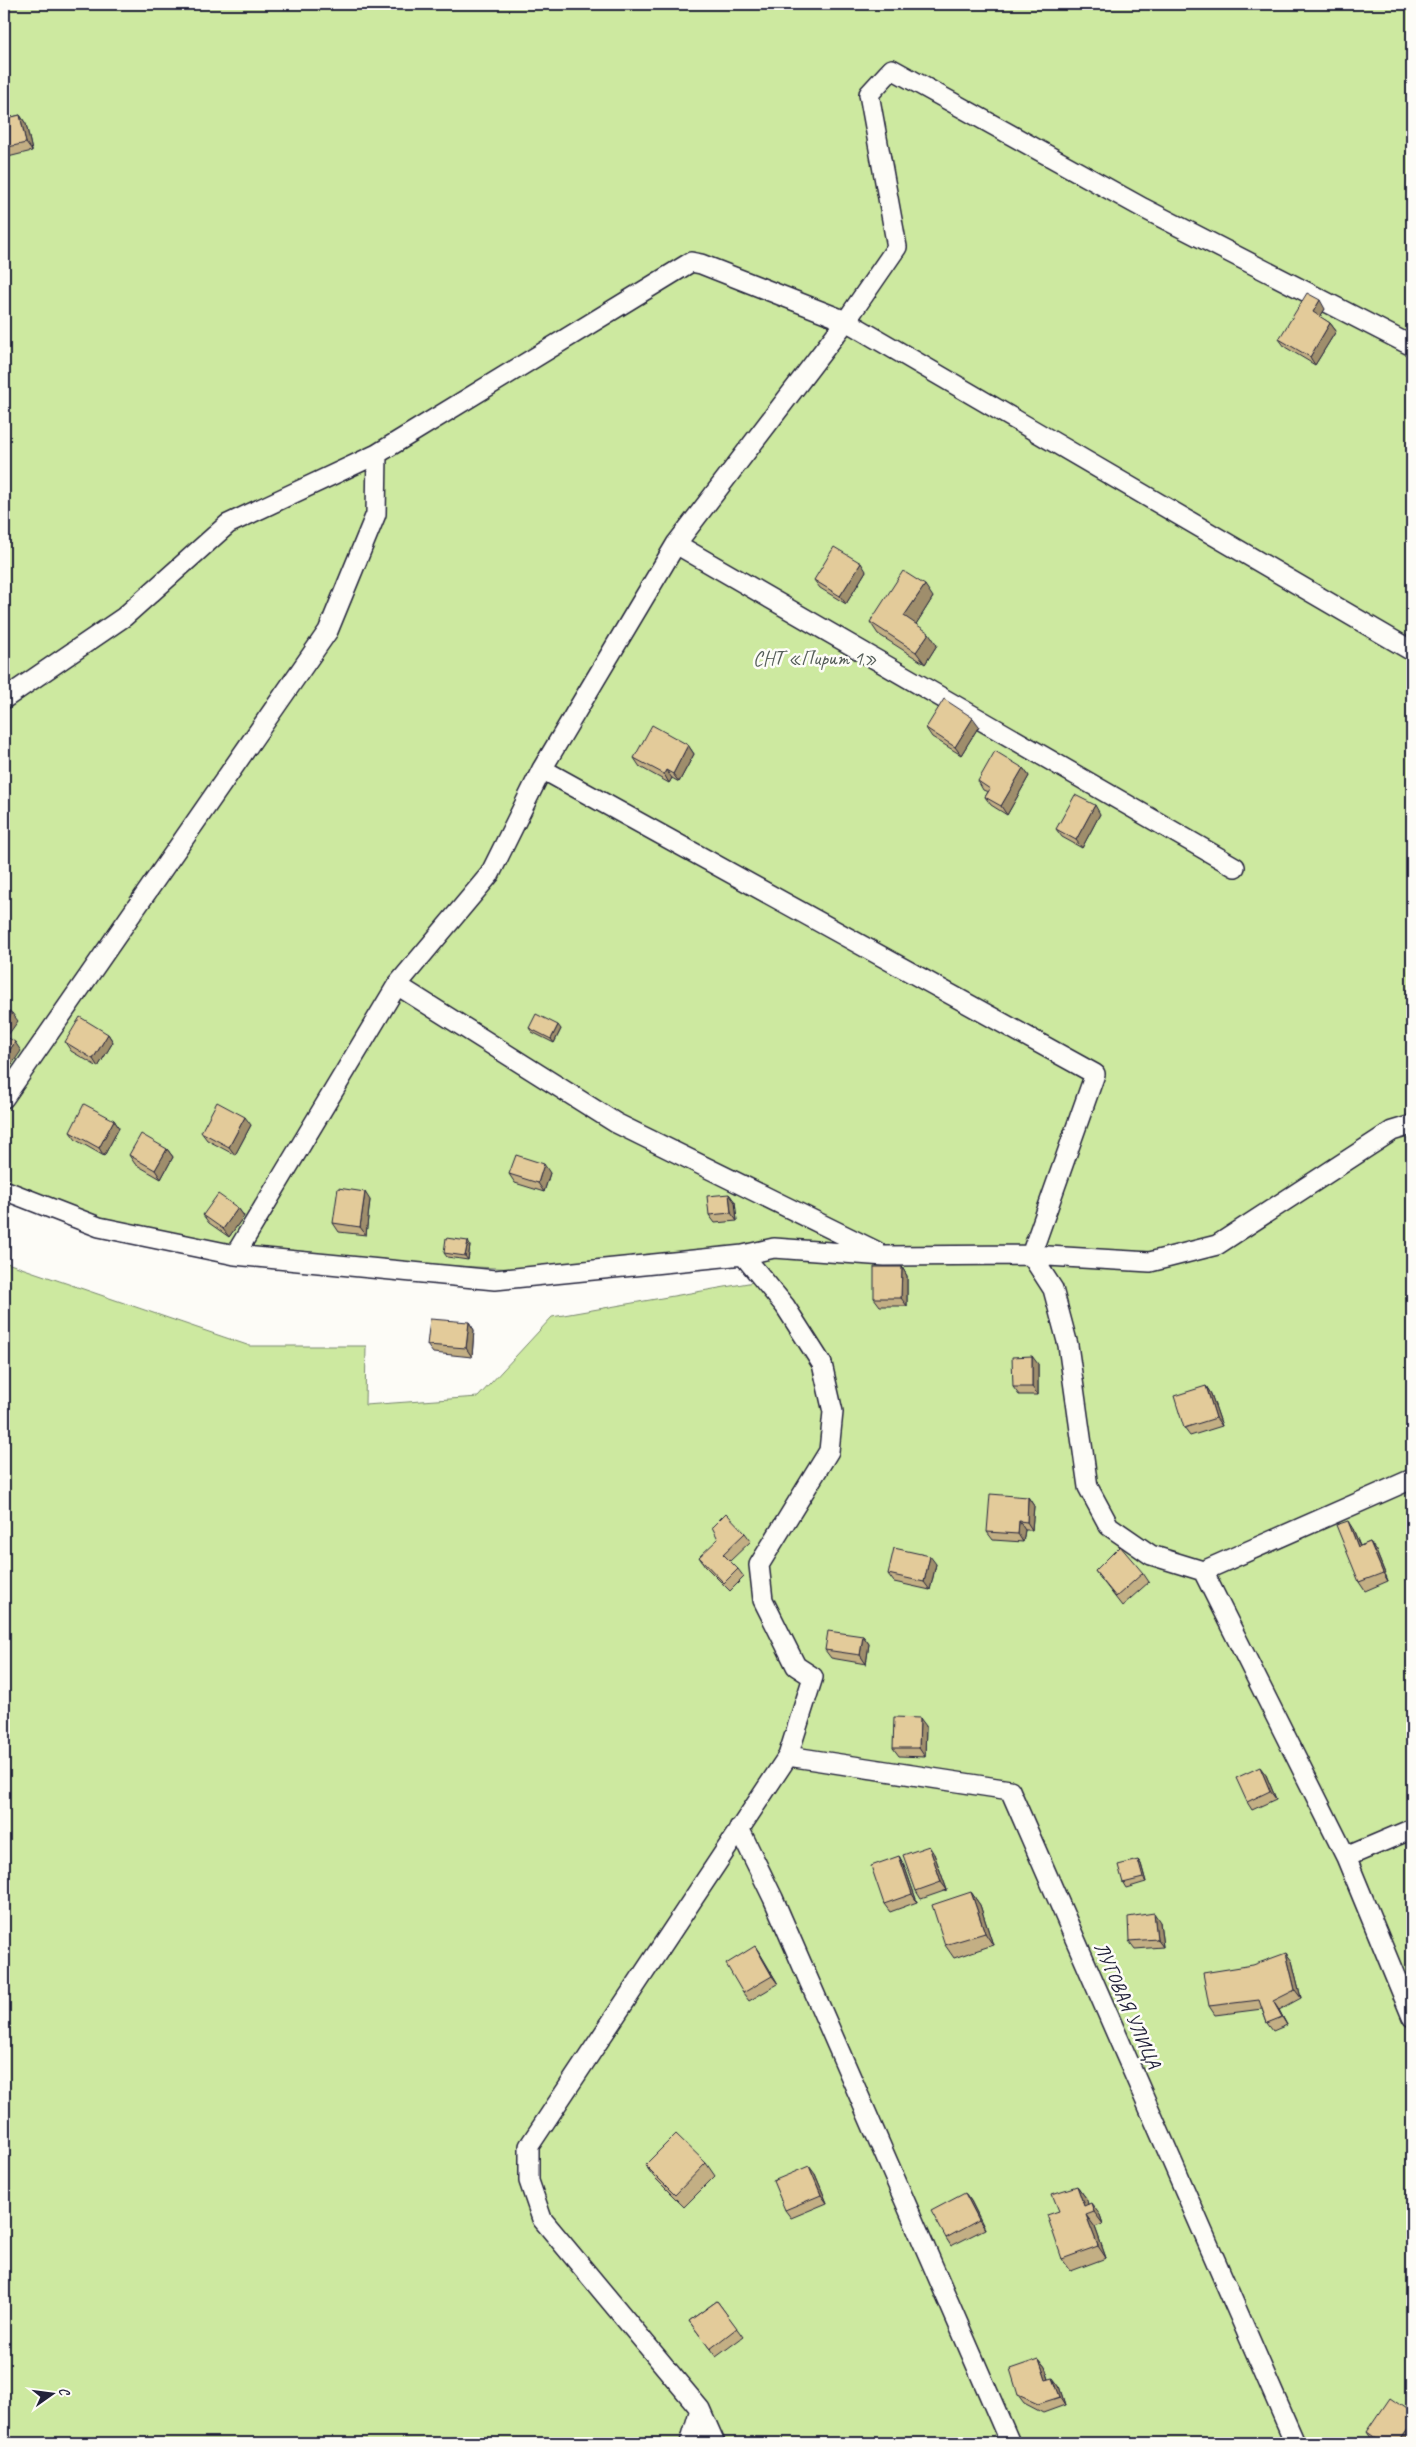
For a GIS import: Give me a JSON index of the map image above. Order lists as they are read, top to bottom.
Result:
{
  "streets": {
    "street": ["ЛУГОВАЯ УЛИЦА"]
  },
  "parks": ["СНТ «Пирит 1»"],
  "north": "right"
}
